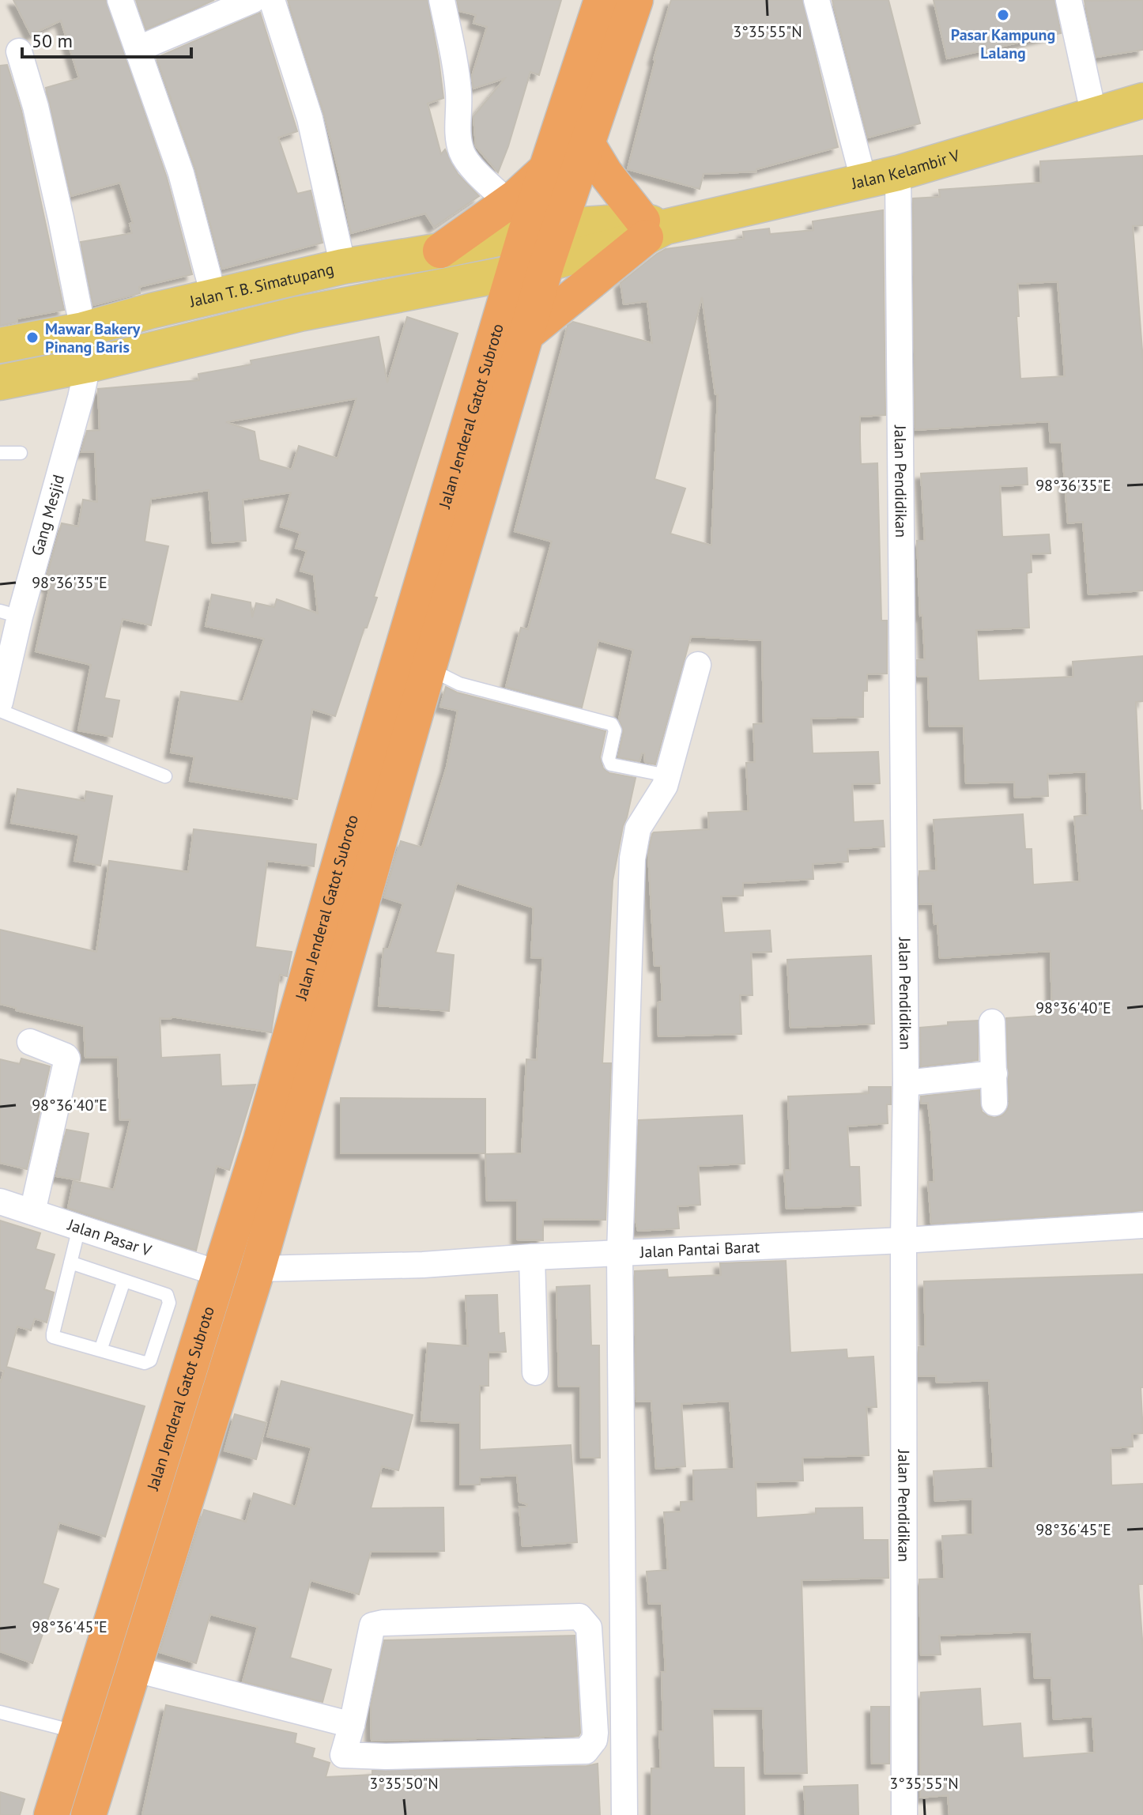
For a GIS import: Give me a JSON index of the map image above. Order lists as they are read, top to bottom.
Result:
{
  "streets": {
    "highway": ["Jalan Jenderal Gatot Subroto"],
    "main road": ["Jalan Kelambir V", "Jalan T. B. Simatupang"],
    "street": [
      "Jalan Pendidikan",
      "Gang Mesjid",
      "Jalan Pasar V",
      "Jalan Pantai Barat"
    ]
  },
  "crossings": [
    ["Jalan Kelambir V", "Jalan T. B. Simatupang"],
    ["Jalan Kelambir V", "Jalan Jenderal Gatot Subroto"],
    ["Jalan Kelambir V", "Jalan Pendidikan"],
    ["Jalan T. B. Simatupang", "Jalan Jenderal Gatot Subroto"],
    ["Jalan T. B. Simatupang", "Gang Mesjid"],
    ["Jalan Jenderal Gatot Subroto", "Jalan Pasar V"],
    ["Jalan Jenderal Gatot Subroto", "Jalan Pantai Barat"],
    ["Jalan Pendidikan", "Jalan Pantai Barat"]
  ],
  "places": ["Pasar Kampung Lalang", "Mawar Bakery Pinang Baris"],
  "scale_bar": "50 m",
  "coordinates": [
    "3°35'55\"N",
    "98°36'35\"E",
    "98°36'40\"E",
    "98°36'45\"E",
    "3°35'50\"N"
  ]
}
